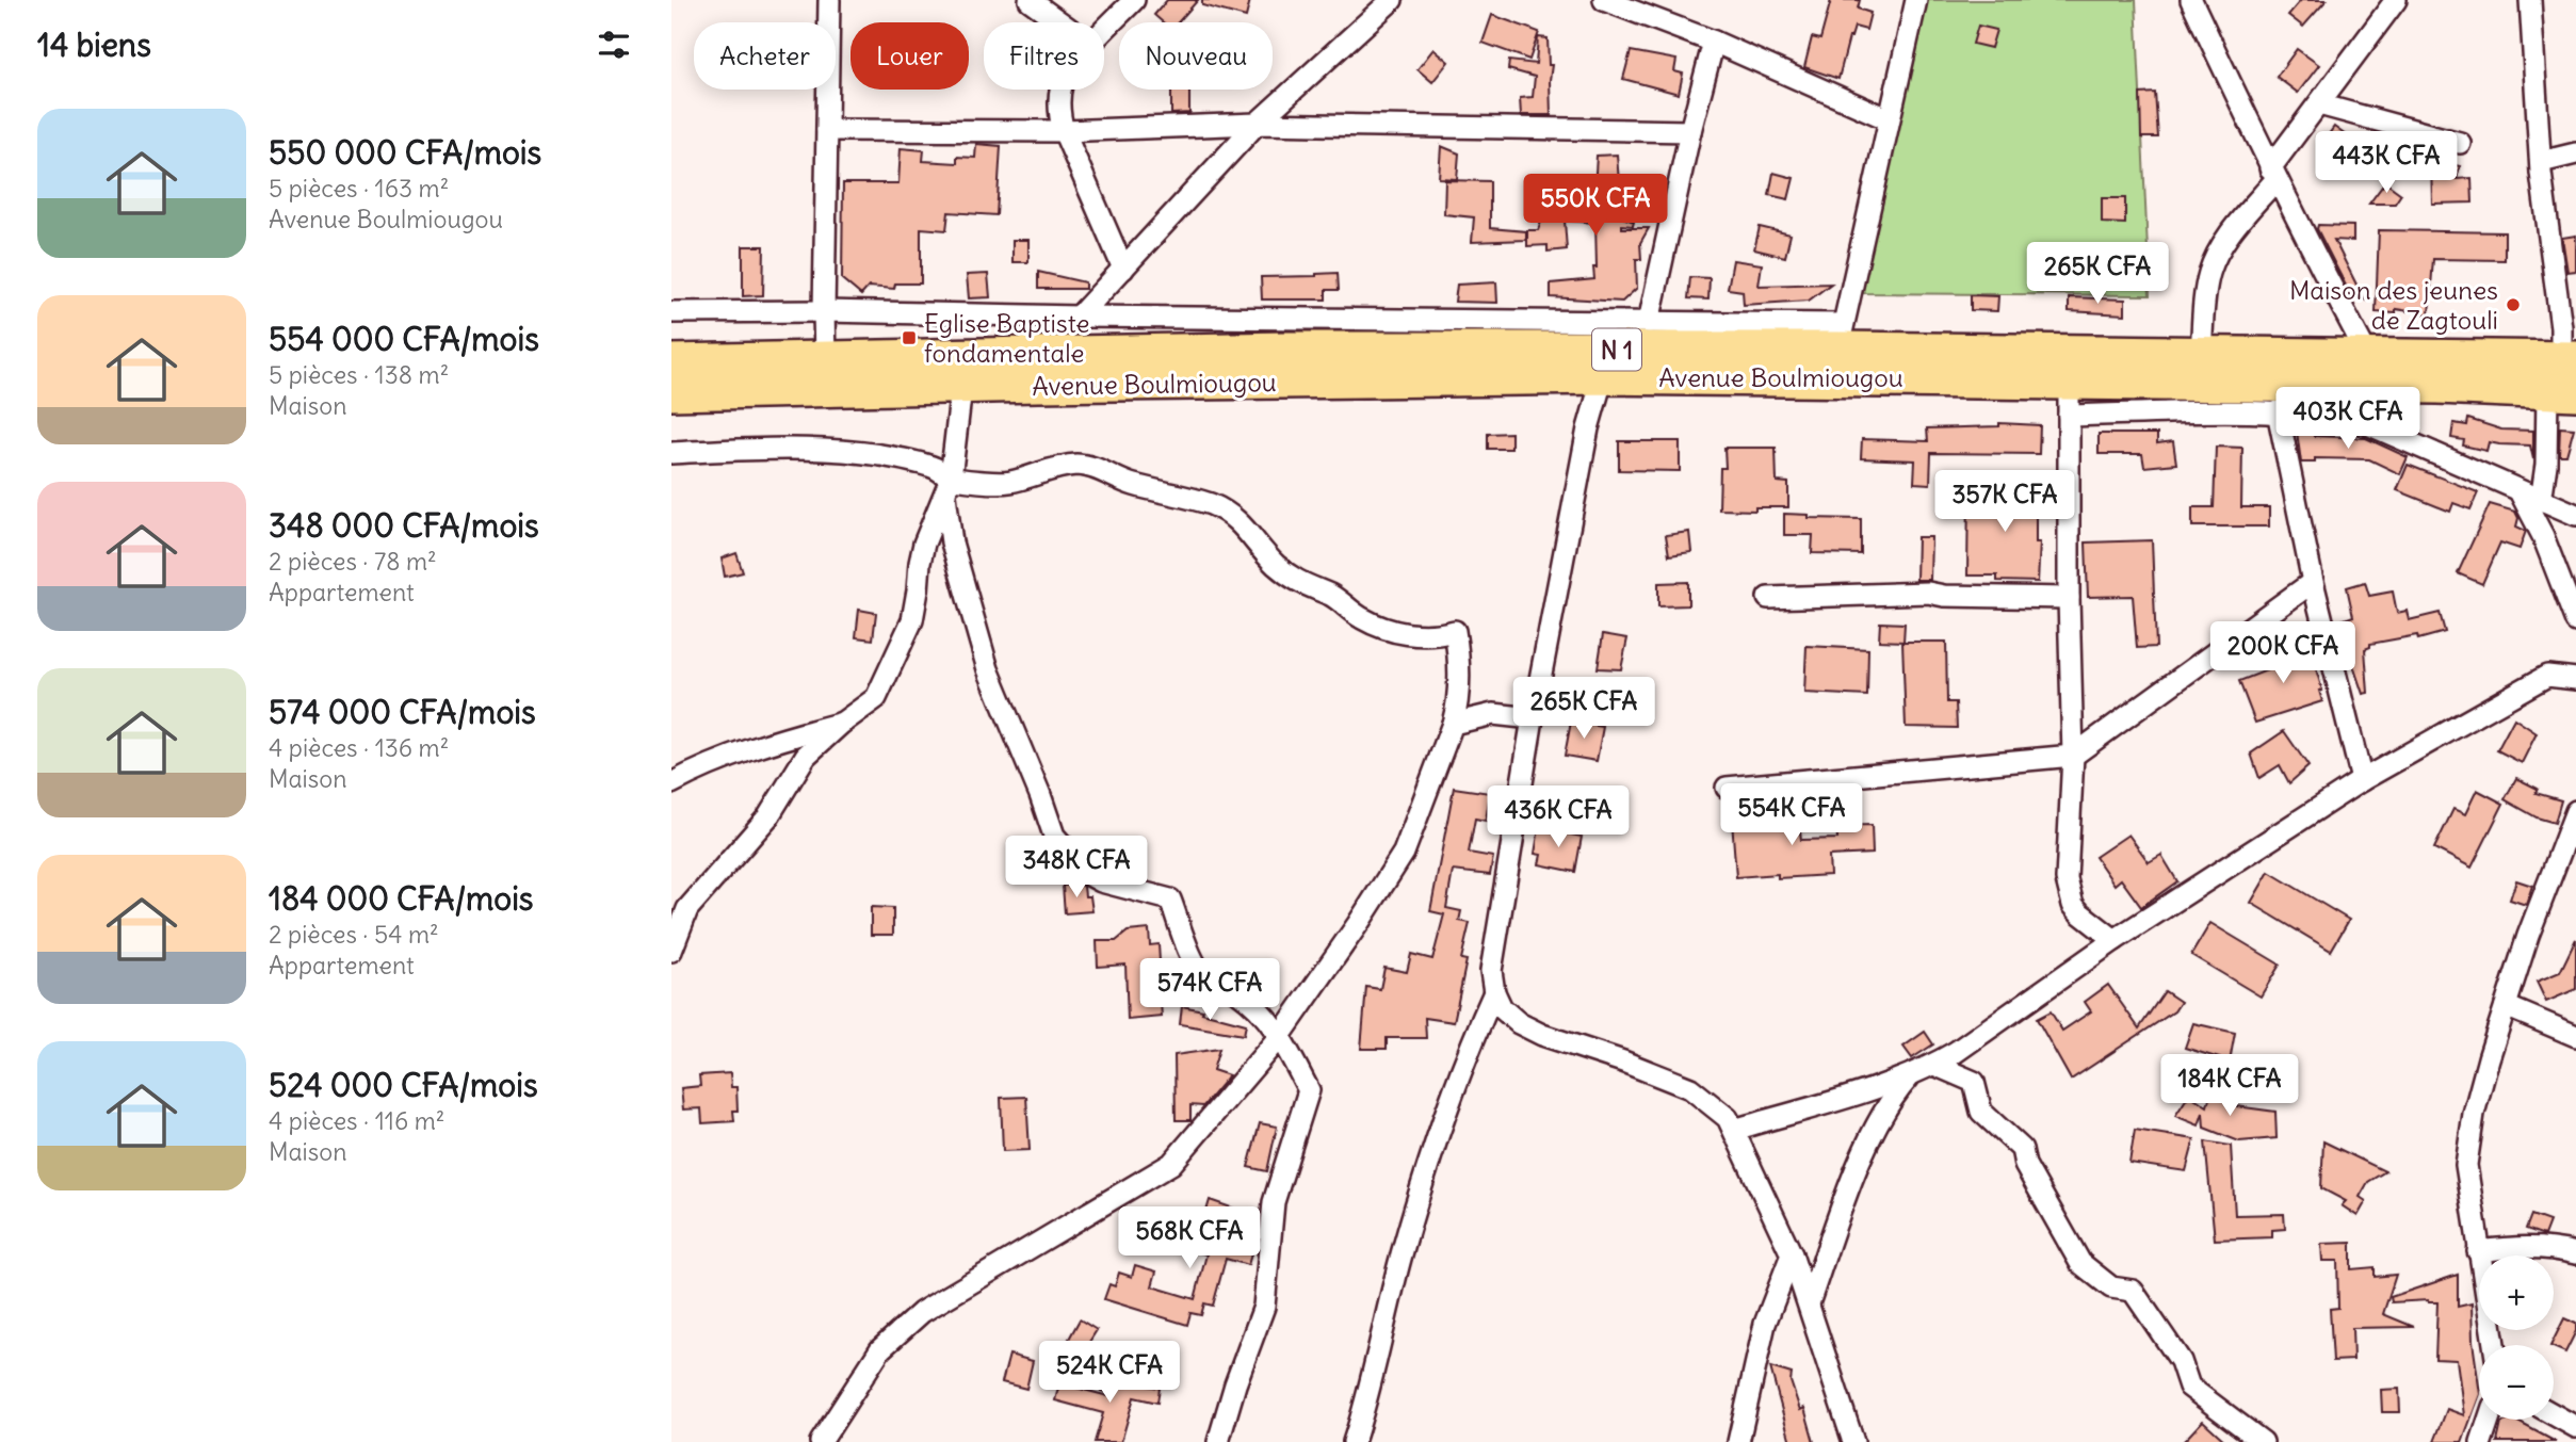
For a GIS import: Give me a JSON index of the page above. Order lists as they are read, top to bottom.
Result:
{
  "streets": {
    "highway": ["N 1", "Avenue Boulmiougou"]
  },
  "places": {
    "other": ["Maison des jeunes de Zagtouli"],
    "transit": ["Eglise Baptiste fondamentale"]
  },
  "page": {
    "heading": "14 biens",
    "chip": [
      "Acheter",
      "Louer",
      "Filtres",
      "Nouveau"
    ],
    "list": [
      {
        "name": "550 000 CFA/mois",
        "note": "5 pièces · 163 m² · Avenue Boulmiougou"
      },
      {
        "name": "554 000 CFA/mois",
        "note": "5 pièces · 138 m² · Maison"
      },
      {
        "name": "348 000 CFA/mois",
        "note": "2 pièces · 78 m² · Appartement"
      },
      {
        "name": "574 000 CFA/mois",
        "note": "4 pièces · 136 m² · Maison"
      },
      {
        "name": "184 000 CFA/mois",
        "note": "2 pièces · 54 m² · Appartement"
      },
      {
        "name": "524 000 CFA/mois",
        "note": "4 pièces · 116 m² · Maison"
      }
    ],
    "price": [
      "443K CFA",
      "550K CFA",
      "265K CFA",
      "403K CFA",
      "357K CFA",
      "200K CFA",
      "265K CFA",
      "554K CFA",
      "436K CFA",
      "348K CFA",
      "574K CFA",
      "184K CFA",
      "568K CFA",
      "524K CFA"
    ],
    "map_buttons": ["+", "−"]
  }
}
